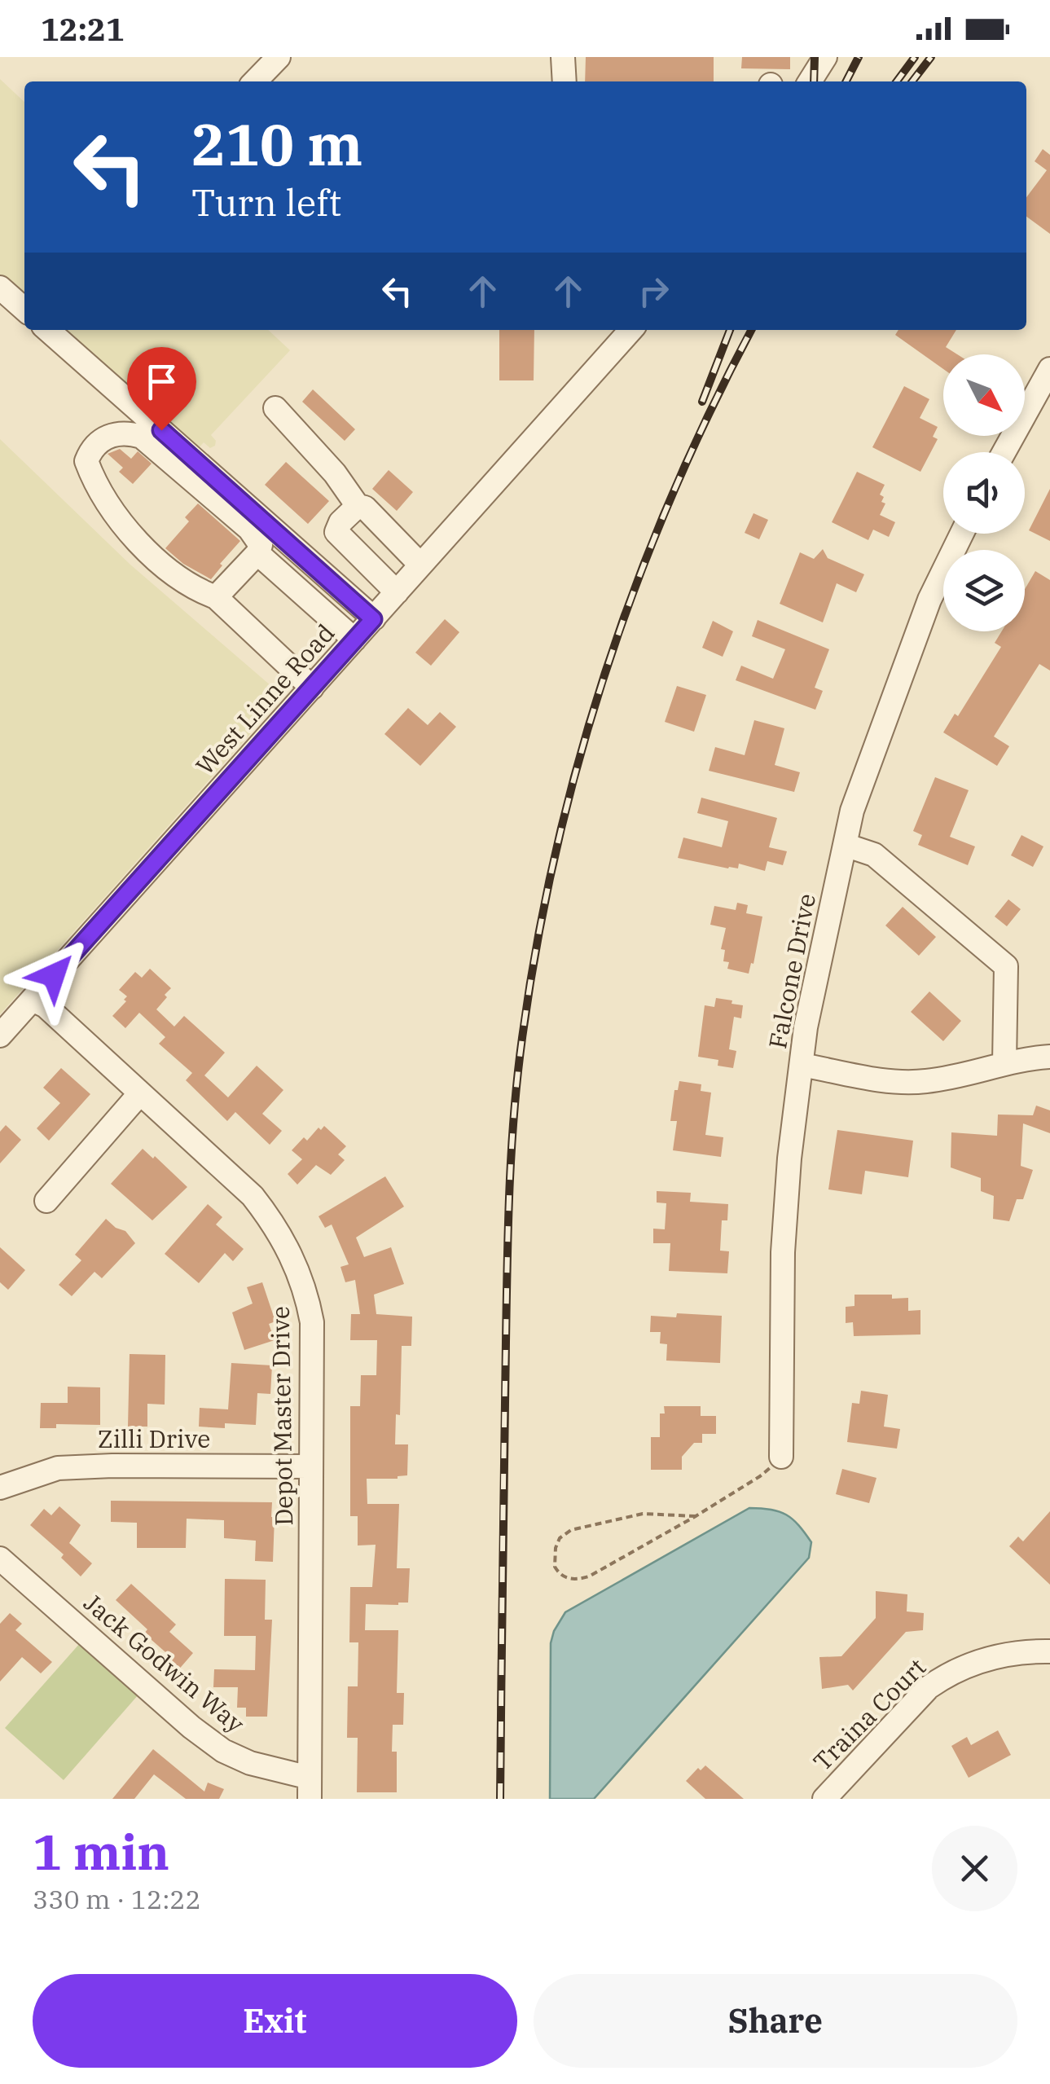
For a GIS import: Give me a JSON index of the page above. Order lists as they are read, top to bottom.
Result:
{
  "streets": {
    "street": [
      "West Linne Road",
      "Falcone Drive",
      "Depot Master Drive",
      "Zilli Drive",
      "Jack Godwin Way",
      "Traina Court"
    ]
  },
  "crossings": [
    ["West Linne Road", "Depot Master Drive"],
    ["Depot Master Drive", "Zilli Drive"],
    ["Depot Master Drive", "Jack Godwin Way"]
  ],
  "north": "bottom right",
  "page": {
    "status": "12:21",
    "turn": ["210 m", "Turn left"],
    "heading": ["1 min", "330 m · 12:22"],
    "buttons": ["Exit", "Share"]
  }
}
